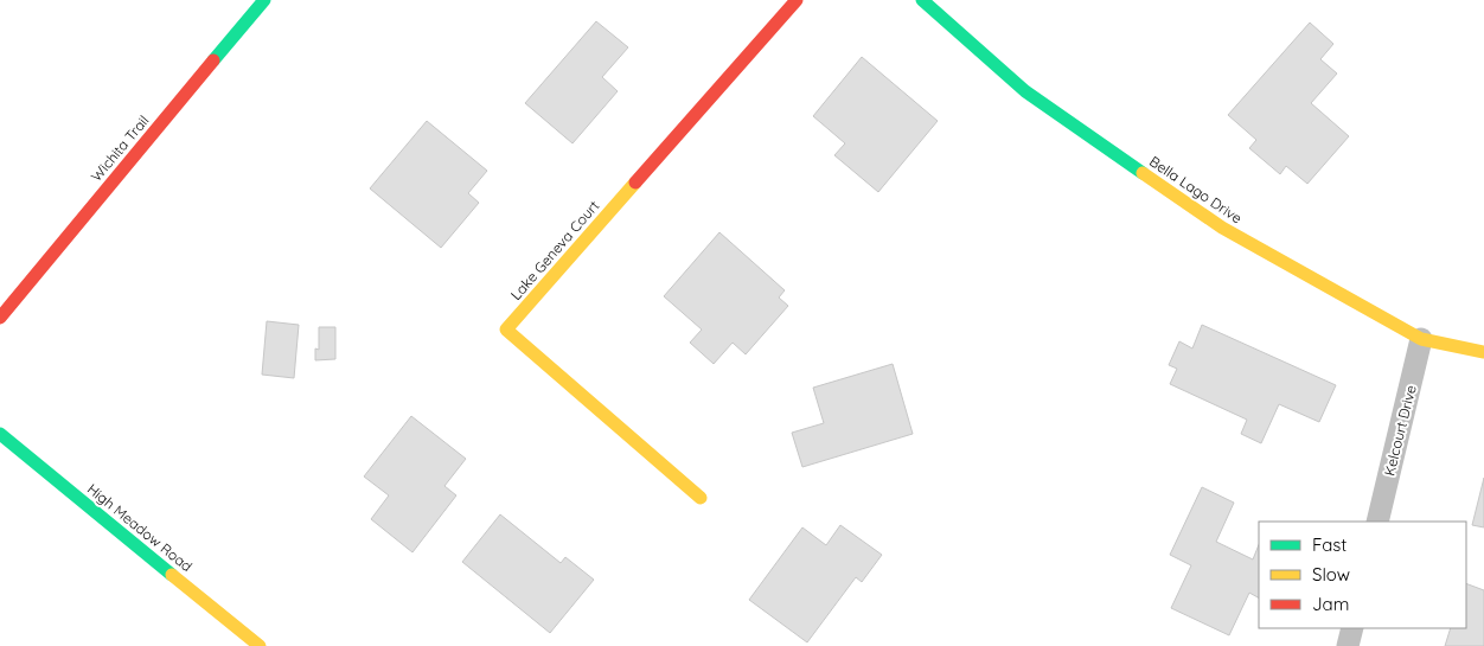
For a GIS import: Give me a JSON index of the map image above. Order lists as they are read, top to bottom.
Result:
{
  "streets": {
    "street": [
      "Wichita Trail",
      "Bella Lago Drive",
      "Lake Geneva Court",
      "Kelcourt Drive",
      "High Meadow Road"
    ]
  },
  "crossings": [
    ["Bella Lago Drive", "Kelcourt Drive"]
  ],
  "legend": ["Fast", "Slow", "Jam"]
}
